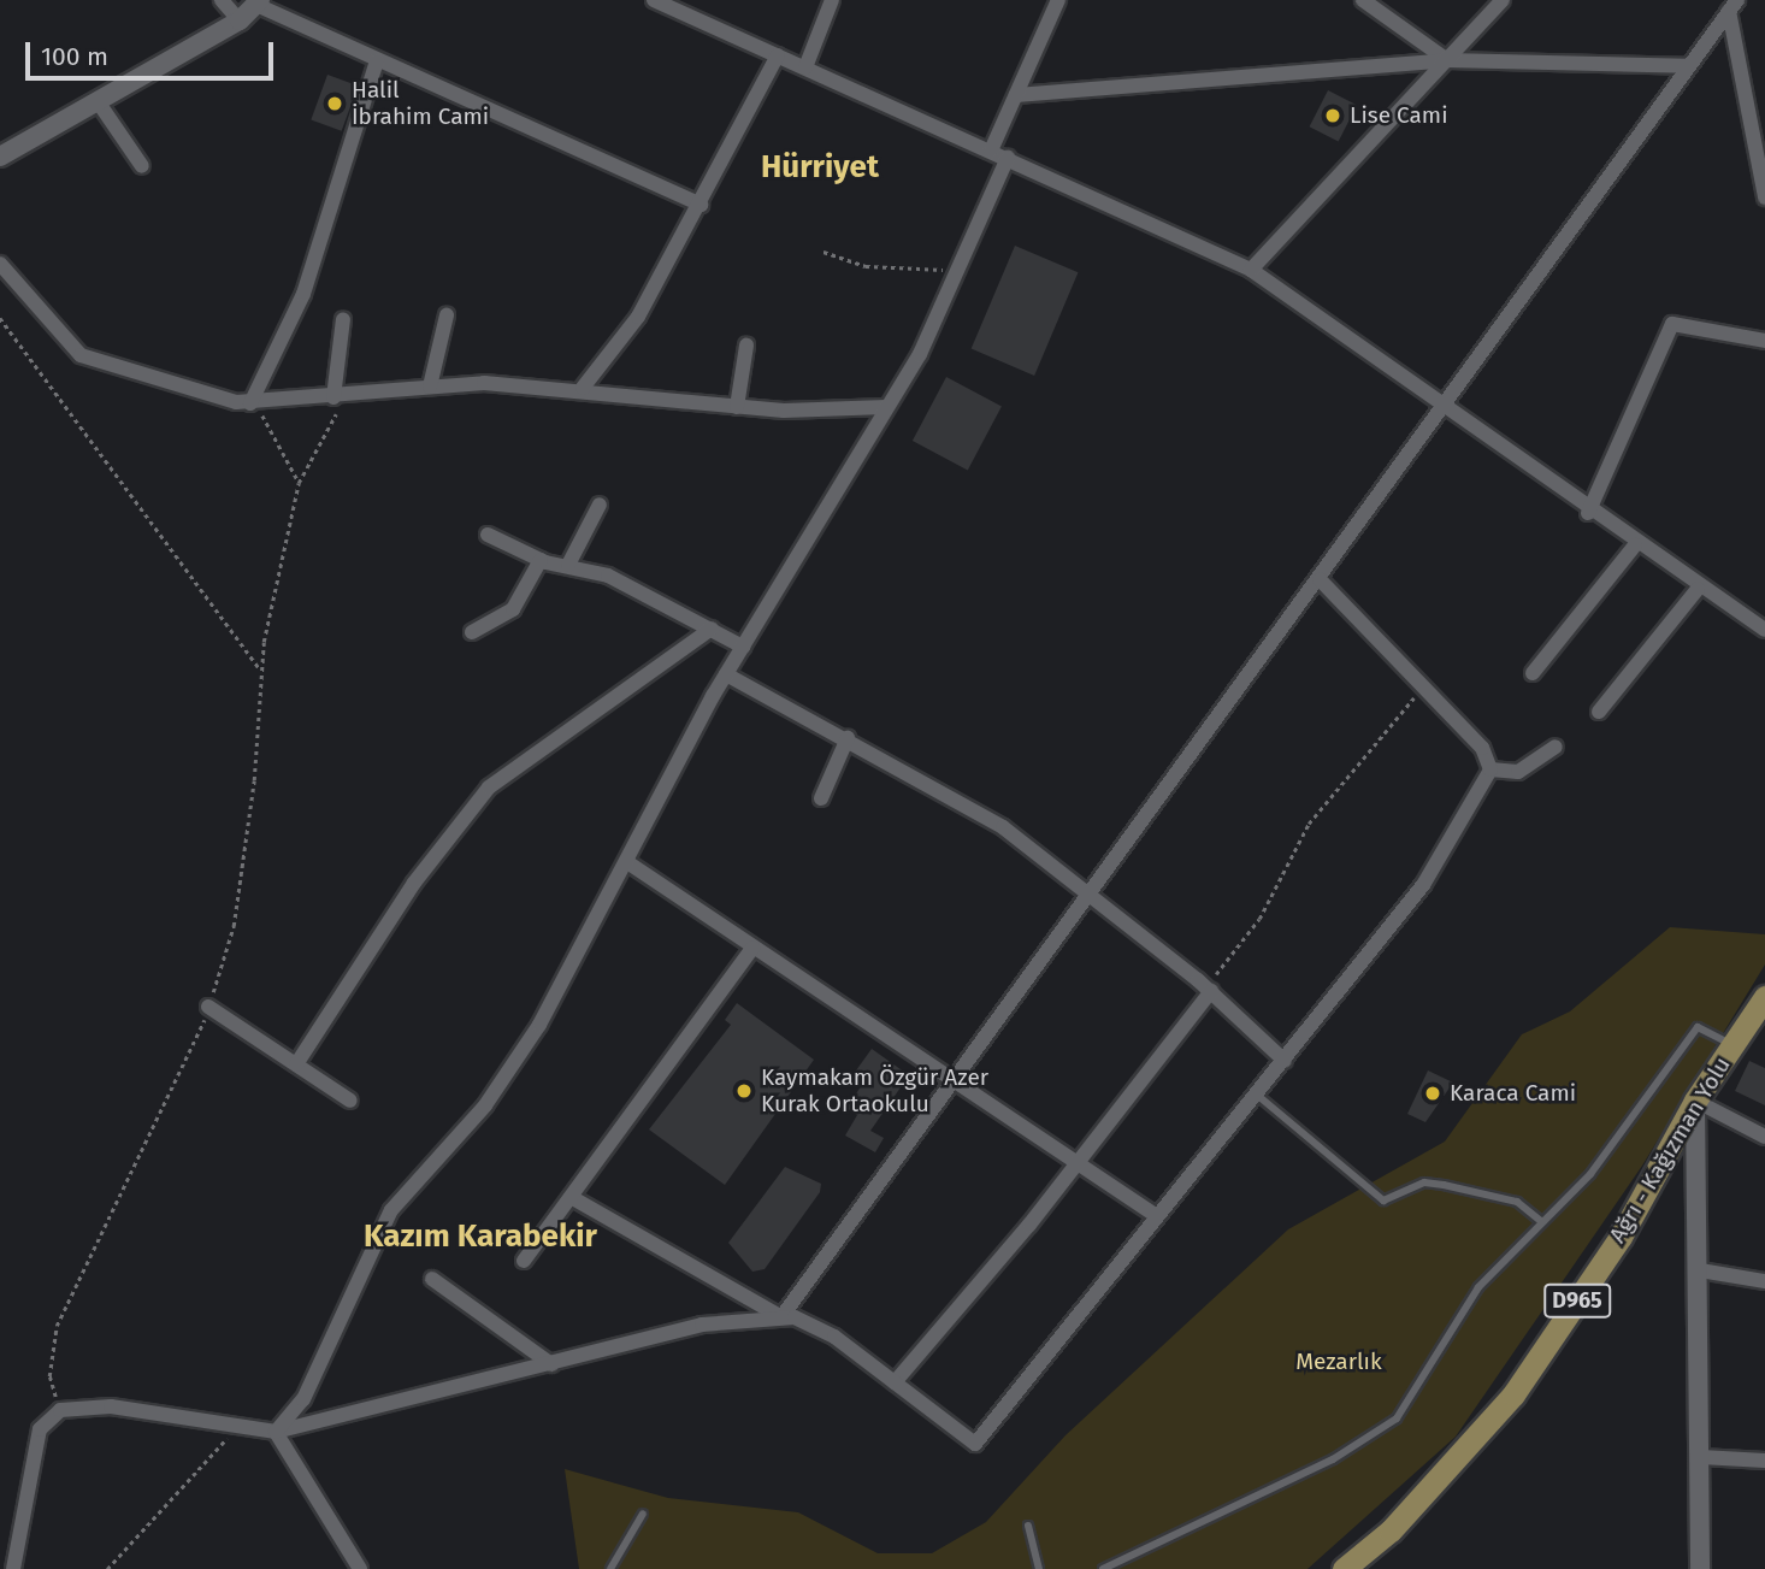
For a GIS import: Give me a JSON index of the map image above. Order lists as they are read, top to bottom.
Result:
{
  "streets": {
    "main road": ["Ağrı - Kağızman Yolu", "D965"]
  },
  "districts": ["Hürriyet", "Kazım Karabekir"],
  "parks": ["Mezarlık"],
  "places": [
    "Halil İbrahim Cami",
    "Lise Cami",
    "Kaymakam Özgür Azer Kurak Ortaokulu",
    "Karaca Cami"
  ],
  "scale_bar": "100 m"
}
